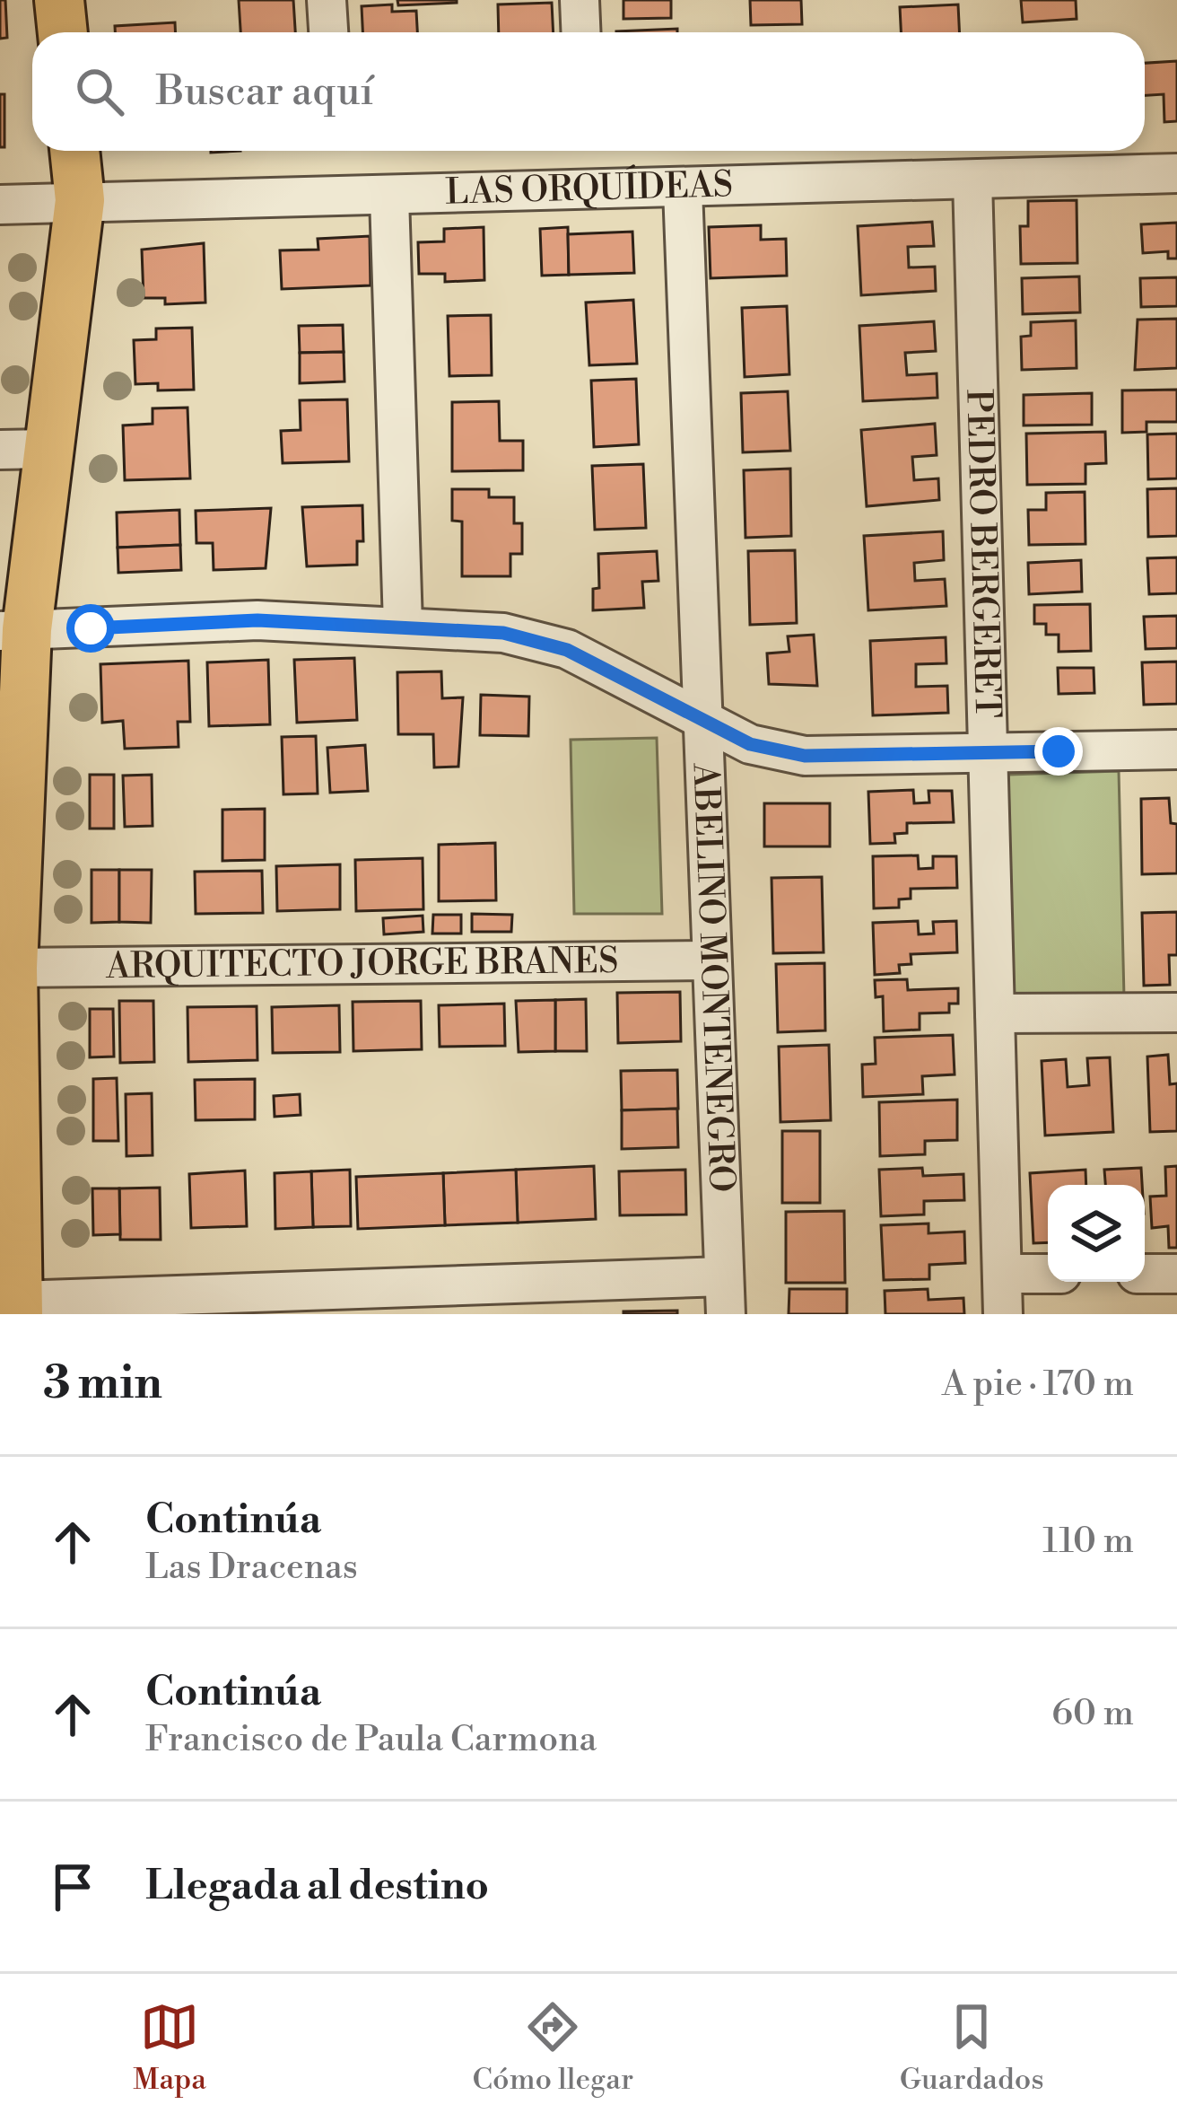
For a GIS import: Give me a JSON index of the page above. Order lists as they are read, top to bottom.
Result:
{
  "streets": {
    "street": [
      "LAS ORQUÍDEAS",
      "PEDRO BERGERET",
      "ARQUITECTO JORGE BRANES",
      "ABELINO MONTENEGRO"
    ]
  },
  "crossings": [
    ["LAS ORQUÍDEAS", "PEDRO BERGERET"],
    ["LAS ORQUÍDEAS", "ABELINO MONTENEGRO"],
    ["ARQUITECTO JORGE BRANES", "ABELINO MONTENEGRO"]
  ],
  "page": {
    "search": "Buscar aquí",
    "heading": ["3 min", "A pie · 170 m"],
    "list": [
      ["Continúa", "Las Dracenas", "110 m"],
      ["Continúa", "Francisco de Paula Carmona", "60 m"],
      "Llegada al destino"
    ],
    "nav": ["Mapa", "Cómo llegar", "Guardados"]
  }
}
